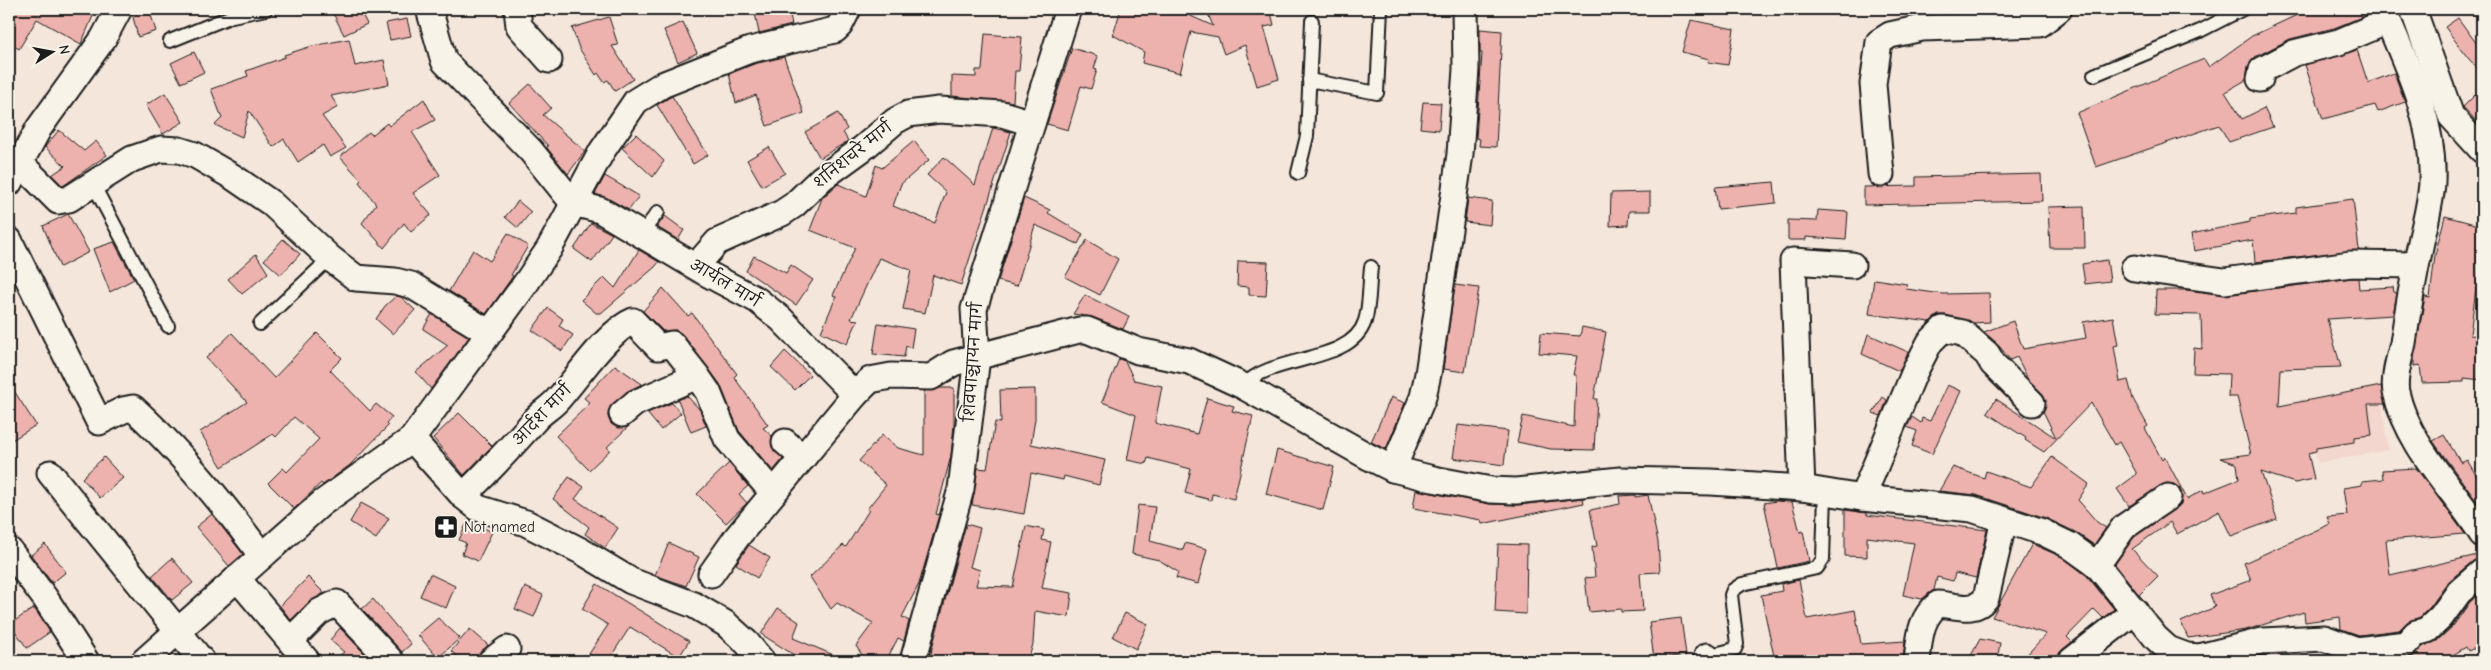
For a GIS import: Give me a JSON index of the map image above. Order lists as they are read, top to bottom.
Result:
{
  "streets": {
    "street": [
      "शनिशचरे मार्ग",
      "आर्यल मार्ग",
      "शिवपाञ्चायन मार्ग",
      "आर्दश मार्ग"
    ]
  },
  "crossings": [
    ["शनिशचरे मार्ग", "आर्यल मार्ग"],
    ["शनिशचरे मार्ग", "शिवपाञ्चायन मार्ग"]
  ],
  "places": {
    "pharmacy": ["Not named"]
  },
  "north": "right"
}
